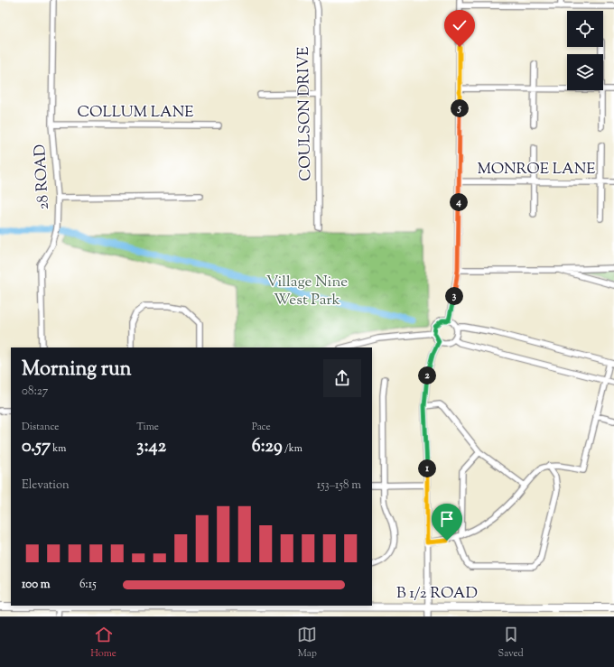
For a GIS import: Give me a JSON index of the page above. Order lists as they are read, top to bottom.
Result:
{
  "streets": {
    "main road": ["B 1/2 ROAD"],
    "street": [
      "COLLUM LANE",
      "COULSON DRIVE",
      "MONROE LANE",
      "28 ROAD"
    ]
  },
  "crossings": [
    ["COLLUM LANE", "28 ROAD"]
  ],
  "parks": ["Village Nine West Park"],
  "page": {
    "pins": [
      "5",
      "4",
      "3",
      "2",
      "1"
    ],
    "heading": ["Morning run", "08:27"],
    "stats": [
      ["Distance", "0.57 km"],
      ["Time", "3:42"],
      ["Pace", "6:29 /km"]
    ],
    "chart": ["Elevation", "153–158 m"],
    "list": [
      {
        "name": "100 m",
        "note": "6:15"
      }
    ],
    "tabs": ["Home", "Map", "Saved"]
  }
}
